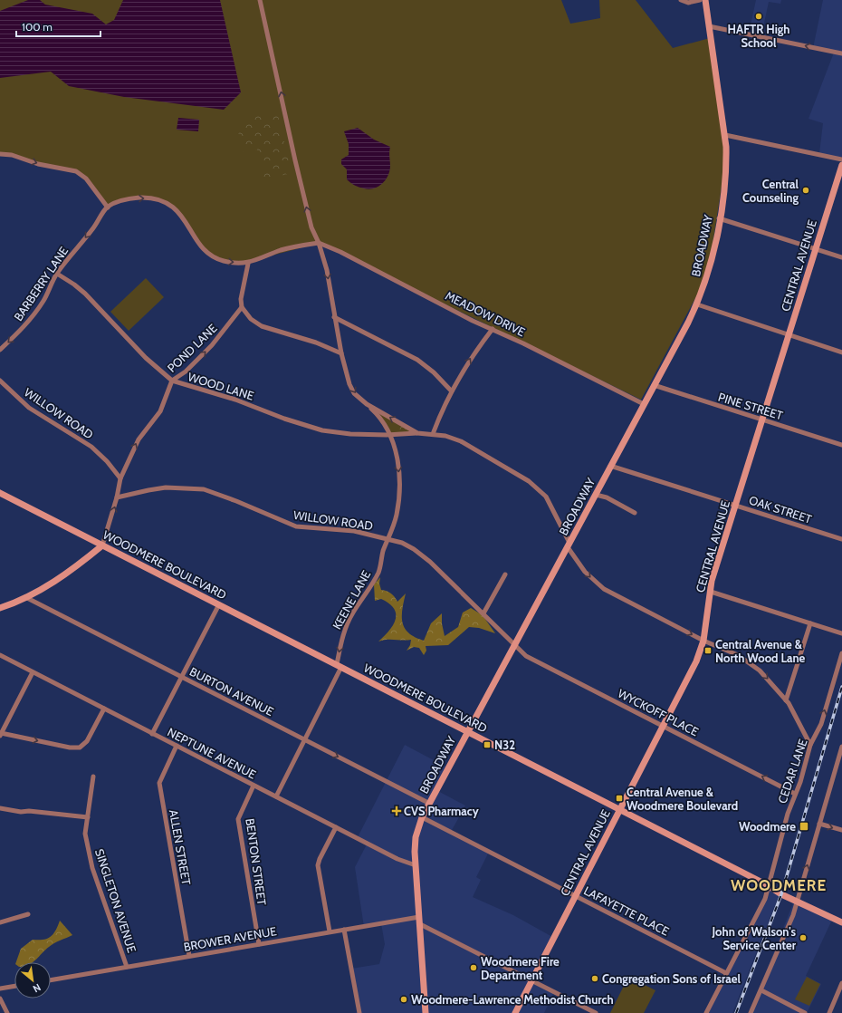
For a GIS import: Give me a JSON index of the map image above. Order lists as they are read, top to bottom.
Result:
{
  "streets": {
    "street": [
      "BROADWAY",
      "CENTRAL AVENUE",
      "BARBERRY LANE",
      "MEADOW DRIVE",
      "POND LANE",
      "WOOD LANE",
      "PINE STREET",
      "WILLOW ROAD",
      "OAK STREET",
      "WOODMERE BOULEVARD",
      "KEENE LANE",
      "BURTON AVENUE",
      "WYCKOFF PLACE",
      "NEPTUNE AVENUE",
      "CEDAR LANE",
      "ALLEN STREET",
      "BENTON STREET",
      "SINGLETON AVENUE",
      "LAFAYETTE PLACE",
      "BROWER AVENUE"
    ]
  },
  "crossings": [
    ["BROADWAY", "MEADOW DRIVE"],
    ["BROADWAY", "WOOD LANE"],
    ["BROADWAY", "PINE STREET"],
    ["BROADWAY", "WILLOW ROAD"],
    ["BROADWAY", "OAK STREET"],
    ["BROADWAY", "WOODMERE BOULEVARD"],
    ["BROADWAY", "BURTON AVENUE"],
    ["BROADWAY", "WYCKOFF PLACE"],
    ["BROADWAY", "NEPTUNE AVENUE"],
    ["BROADWAY", "LAFAYETTE PLACE"],
    ["BROADWAY", "BROWER AVENUE"],
    ["CENTRAL AVENUE", "WOOD LANE"],
    ["CENTRAL AVENUE", "PINE STREET"],
    ["CENTRAL AVENUE", "OAK STREET"],
    ["CENTRAL AVENUE", "WOODMERE BOULEVARD"],
    ["CENTRAL AVENUE", "WYCKOFF PLACE"],
    ["CENTRAL AVENUE", "LAFAYETTE PLACE"],
    ["BARBERRY LANE", "WOOD LANE"],
    ["POND LANE", "WOOD LANE"],
    ["POND LANE", "WILLOW ROAD"],
    ["POND LANE", "WOODMERE BOULEVARD"],
    ["WOOD LANE", "KEENE LANE"],
    ["WOOD LANE", "CEDAR LANE"],
    ["WILLOW ROAD", "KEENE LANE"],
    ["WILLOW ROAD", "WYCKOFF PLACE"],
    ["WOODMERE BOULEVARD", "KEENE LANE"],
    ["WOODMERE BOULEVARD", "CEDAR LANE"],
    ["KEENE LANE", "BURTON AVENUE"],
    ["KEENE LANE", "NEPTUNE AVENUE"],
    ["WYCKOFF PLACE", "CEDAR LANE"],
    ["NEPTUNE AVENUE", "ALLEN STREET"],
    ["NEPTUNE AVENUE", "BENTON STREET"],
    ["CEDAR LANE", "LAFAYETTE PLACE"],
    ["ALLEN STREET", "BROWER AVENUE"],
    ["BENTON STREET", "BROWER AVENUE"],
    ["SINGLETON AVENUE", "BROWER AVENUE"]
  ],
  "one_way": [
    "BARBERRY LANE",
    "POND LANE",
    "KEENE LANE",
    "WYCKOFF PLACE"
  ],
  "districts": ["WOODMERE"],
  "places": {
    "other": [
      "HAFTR High School",
      "Central Counseling",
      "John of Walson's Service Center",
      "Woodmere Fire Department",
      "Congregation Sons of Israel",
      "Woodmere-Lawrence Methodist Church"
    ],
    "transit": [
      "Central Avenue & North Wood Lane",
      "N32",
      "Central Avenue & Woodmere Boulevard",
      "Woodmere"
    ],
    "health": ["CVS Pharmacy"]
  },
  "scale_bar": "100 m",
  "north": "bottom right"
}
